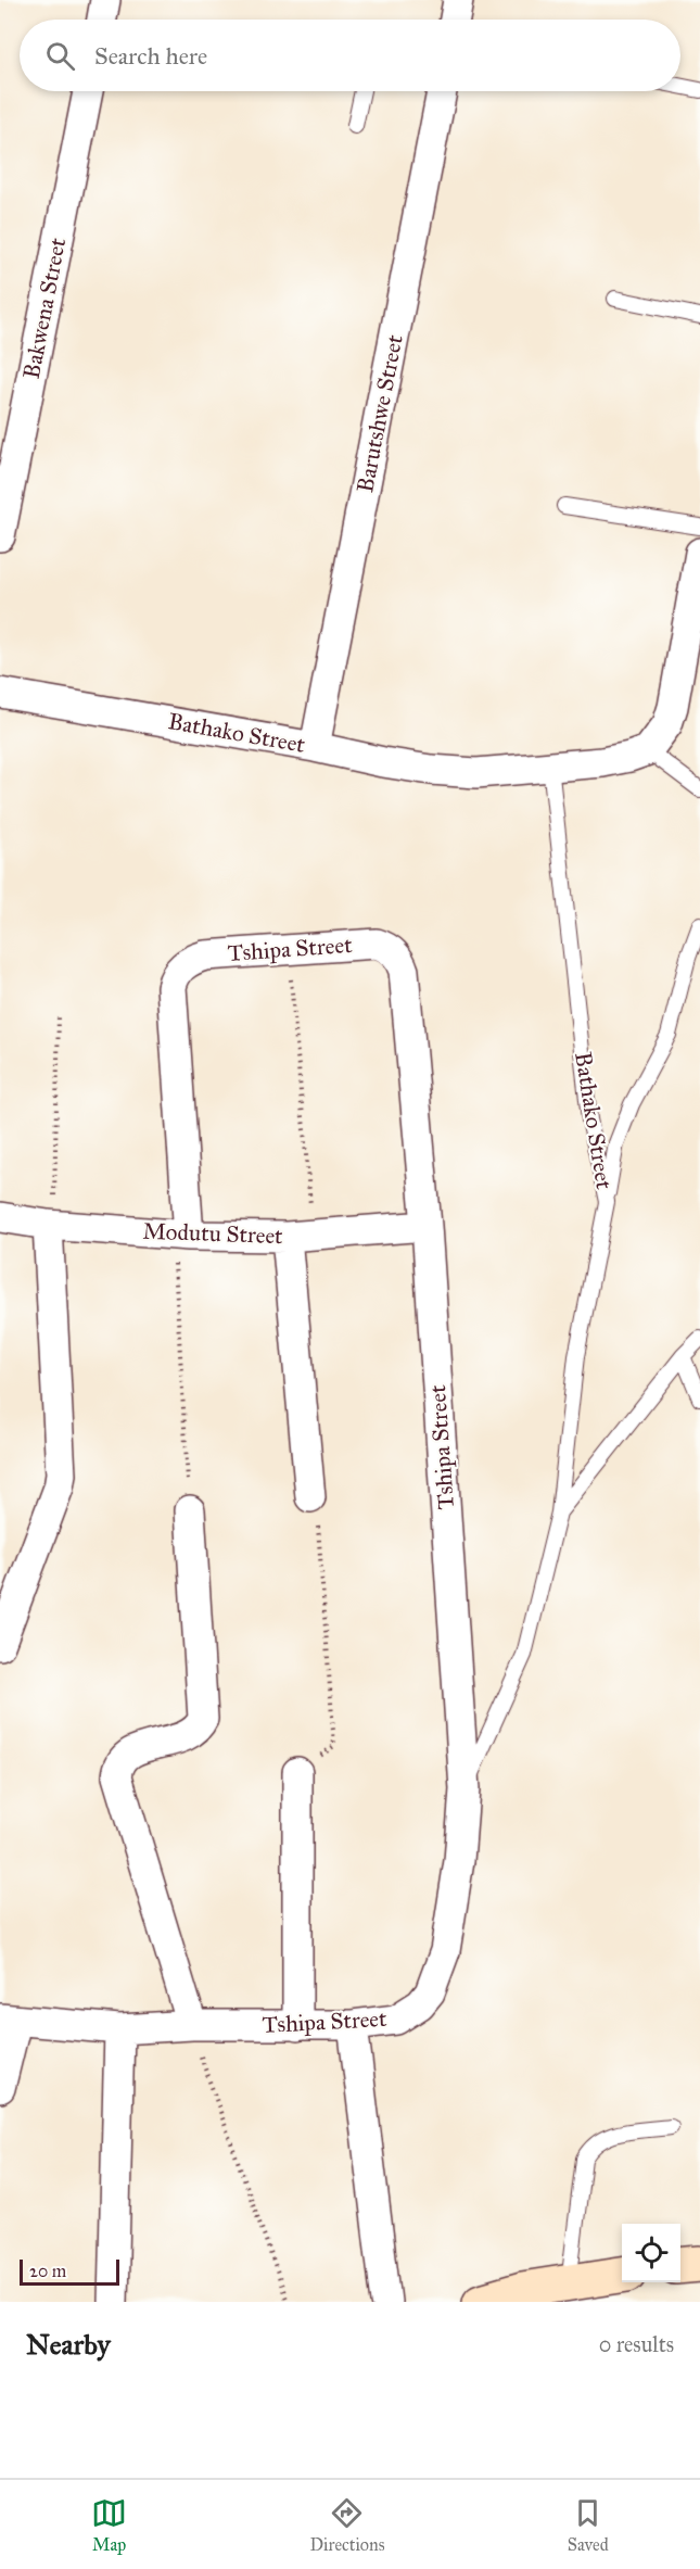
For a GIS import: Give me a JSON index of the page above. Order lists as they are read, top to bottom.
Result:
{
  "streets": {
    "street": [
      "Bakwena Street",
      "Barutshwe Street",
      "Bathako Street",
      "Tshipa Street",
      "Modutu Street"
    ]
  },
  "crossings": [
    ["Barutshwe Street", "Bathako Street"],
    ["Bathako Street", "Tshipa Street"],
    ["Tshipa Street", "Modutu Street"]
  ],
  "scale_bar": "20 m",
  "page": {
    "search": "Search here",
    "scale": "20 m",
    "heading": ["Nearby", "0 results"],
    "nav": ["Map", "Directions", "Saved"]
  }
}
